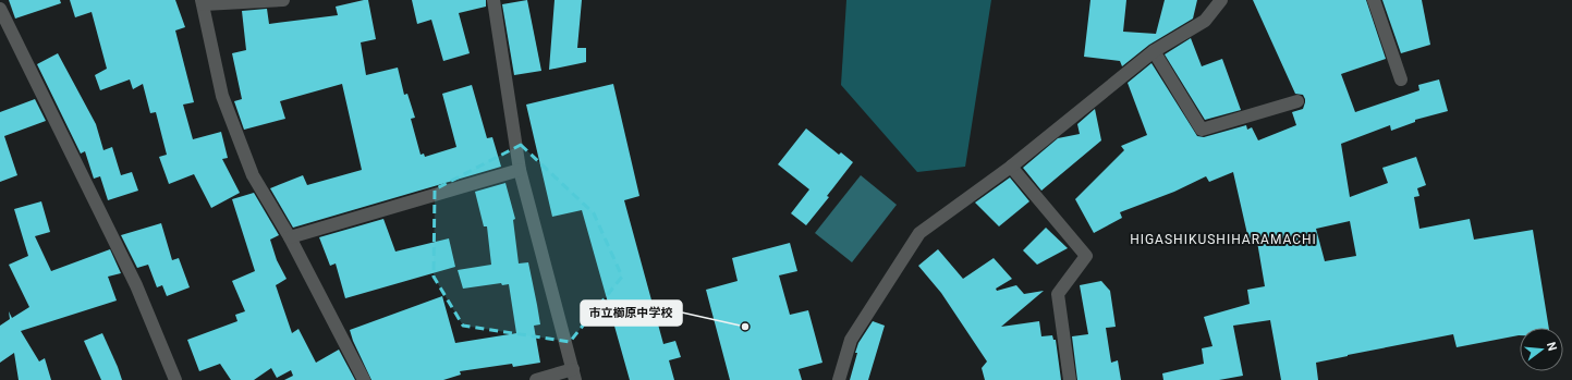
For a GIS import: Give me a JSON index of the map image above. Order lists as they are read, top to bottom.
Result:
{
  "districts": ["HIGASHIKUSHIHARAMACHI"],
  "places": ["市立櫛原中学校"],
  "north": "right"
}
